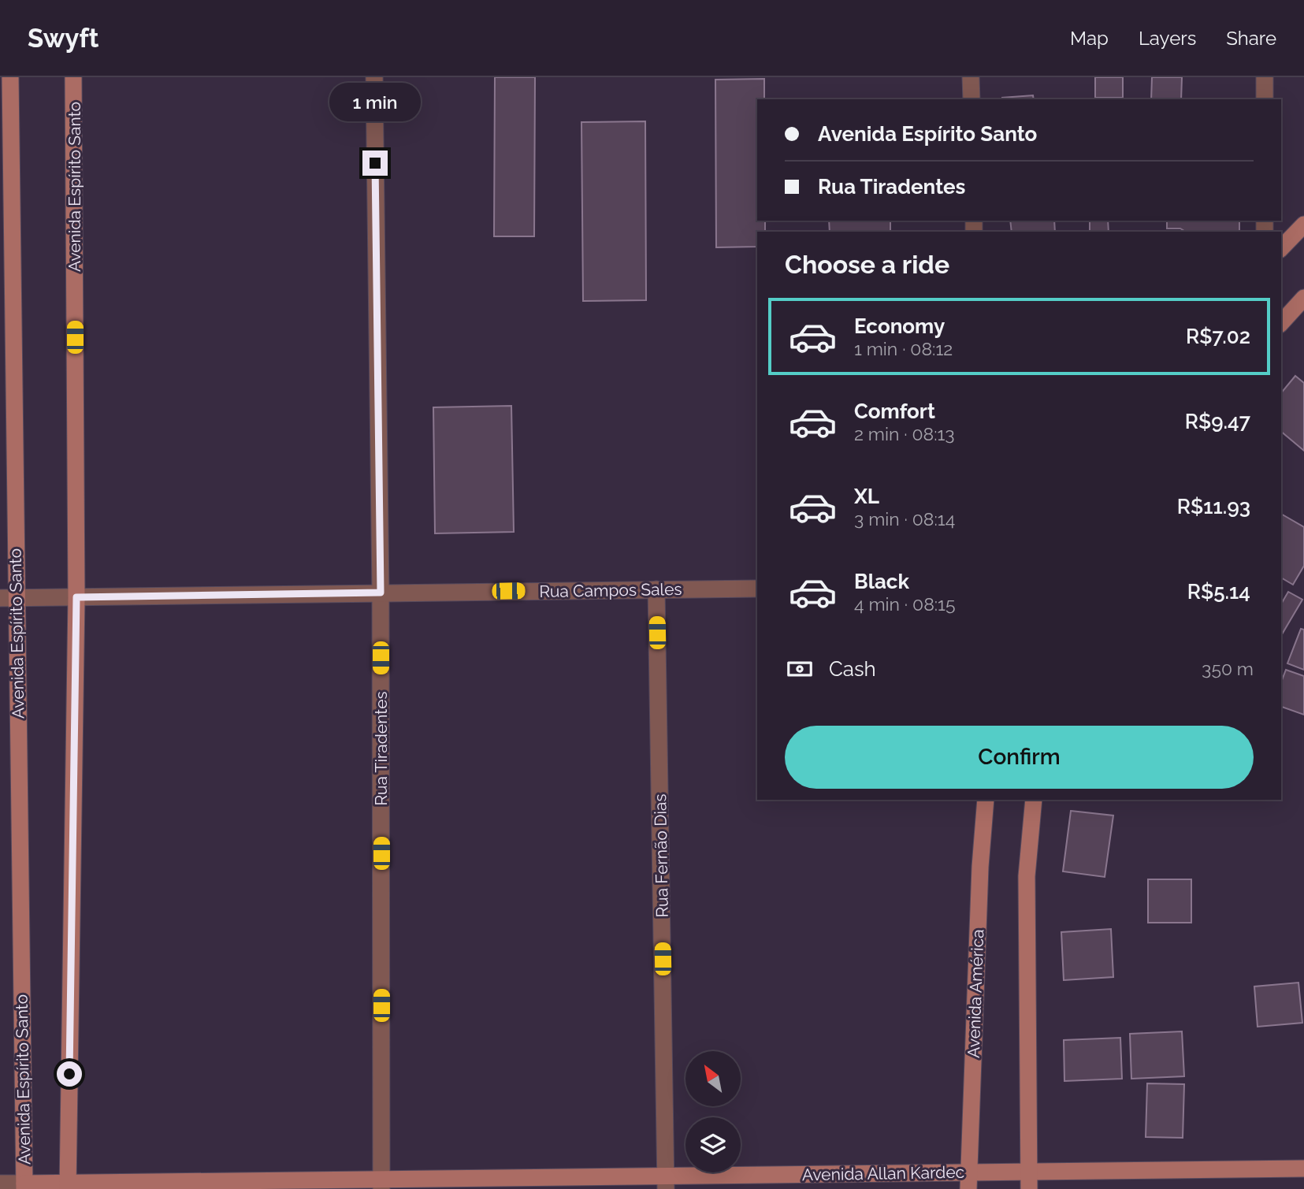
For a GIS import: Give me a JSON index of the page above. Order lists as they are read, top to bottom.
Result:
{
  "streets": {
    "main road": ["Avenida Espírito Santo", "Avenida América", "Avenida Allan Kardec"],
    "street": ["Rua Campos Sales", "Rua Tiradentes", "Rua Fernão Dias"]
  },
  "crossings": [
    ["Avenida Espírito Santo", "Rua Campos Sales"],
    ["Avenida Espírito Santo", "Avenida Allan Kardec"],
    ["Rua Campos Sales", "Rua Tiradentes"],
    ["Rua Campos Sales", "Rua Fernão Dias"],
    ["Rua Tiradentes", "Avenida Allan Kardec"],
    ["Rua Fernão Dias", "Avenida Allan Kardec"],
    ["Avenida América", "Avenida Allan Kardec"]
  ],
  "north": "top left",
  "page": {
    "header": "Swyft",
    "nav": ["Map", "Layers", "Share"],
    "bubble": "1 min",
    "banner": ["Avenida Espírito Santo", "Rua Tiradentes"],
    "heading": "Choose a ride",
    "list": [
      {
        "name": "Economy",
        "note": "1 min · 08:12",
        "value": "R$7.02"
      },
      {
        "name": "Comfort",
        "note": "2 min · 08:13",
        "value": "R$9.47"
      },
      {
        "name": "XL",
        "note": "3 min · 08:14",
        "value": "R$11.93"
      },
      {
        "name": "Black",
        "note": "4 min · 08:15",
        "value": "R$5.14"
      }
    ],
    "pay": ["Cash", "350 m"],
    "buttons": "Confirm"
  }
}
